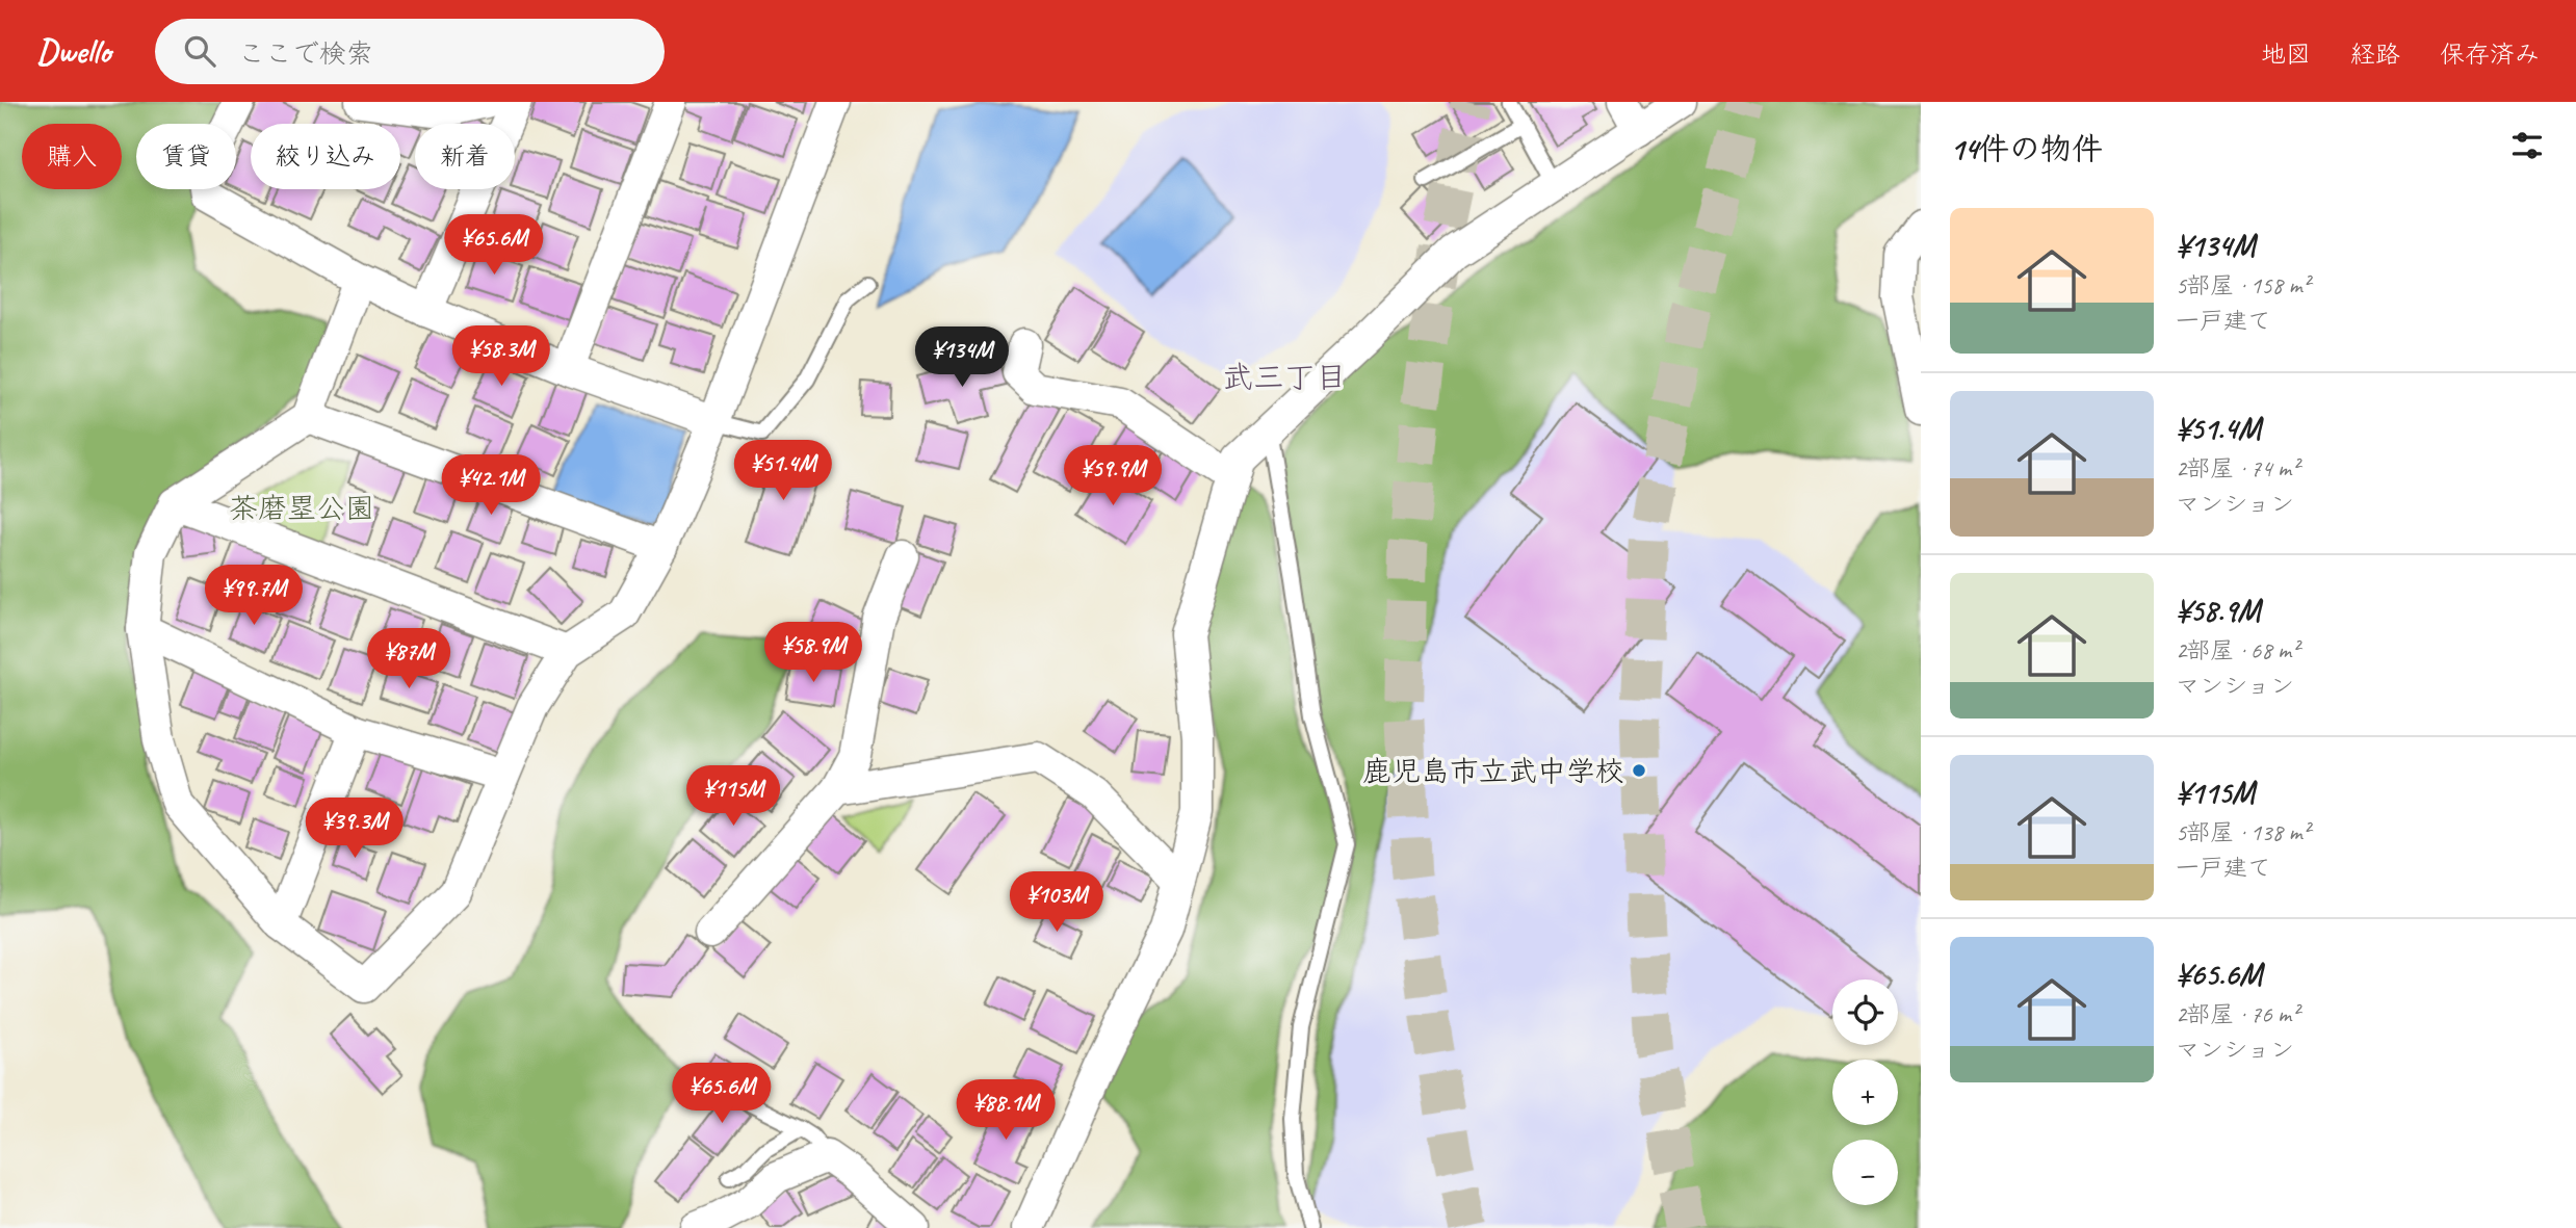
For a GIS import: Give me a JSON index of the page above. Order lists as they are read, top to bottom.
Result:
{
  "districts": ["武三丁目"],
  "parks": ["茶磨塁公園"],
  "places": ["鹿児島市立武中学校"],
  "page": {
    "header": "Dwello",
    "search": "ここで検索",
    "nav": ["地図", "経路", "保存済み"],
    "heading": "14件の物件",
    "chip": [
      "購入",
      "賃貸",
      "絞り込み",
      "新着"
    ],
    "list": [
      {
        "name": "¥134M",
        "note": "5部屋 · 158 m² · 一戸建て"
      },
      {
        "name": "¥51.4M",
        "note": "2部屋 · 74 m² · マンション"
      },
      {
        "name": "¥58.9M",
        "note": "2部屋 · 68 m² · マンション"
      },
      {
        "name": "¥115M",
        "note": "5部屋 · 138 m² · 一戸建て"
      },
      {
        "name": "¥65.6M",
        "note": "2部屋 · 76 m² · マンション"
      }
    ],
    "price": [
      "¥65.6M",
      "¥58.3M",
      "¥134M",
      "¥51.4M",
      "¥59.9M",
      "¥42.1M",
      "¥99.7M",
      "¥58.9M",
      "¥87M",
      "¥115M",
      "¥39.3M",
      "¥103M",
      "¥65.6M",
      "¥88.1M"
    ],
    "map_buttons": ["+", "−"]
  }
}
